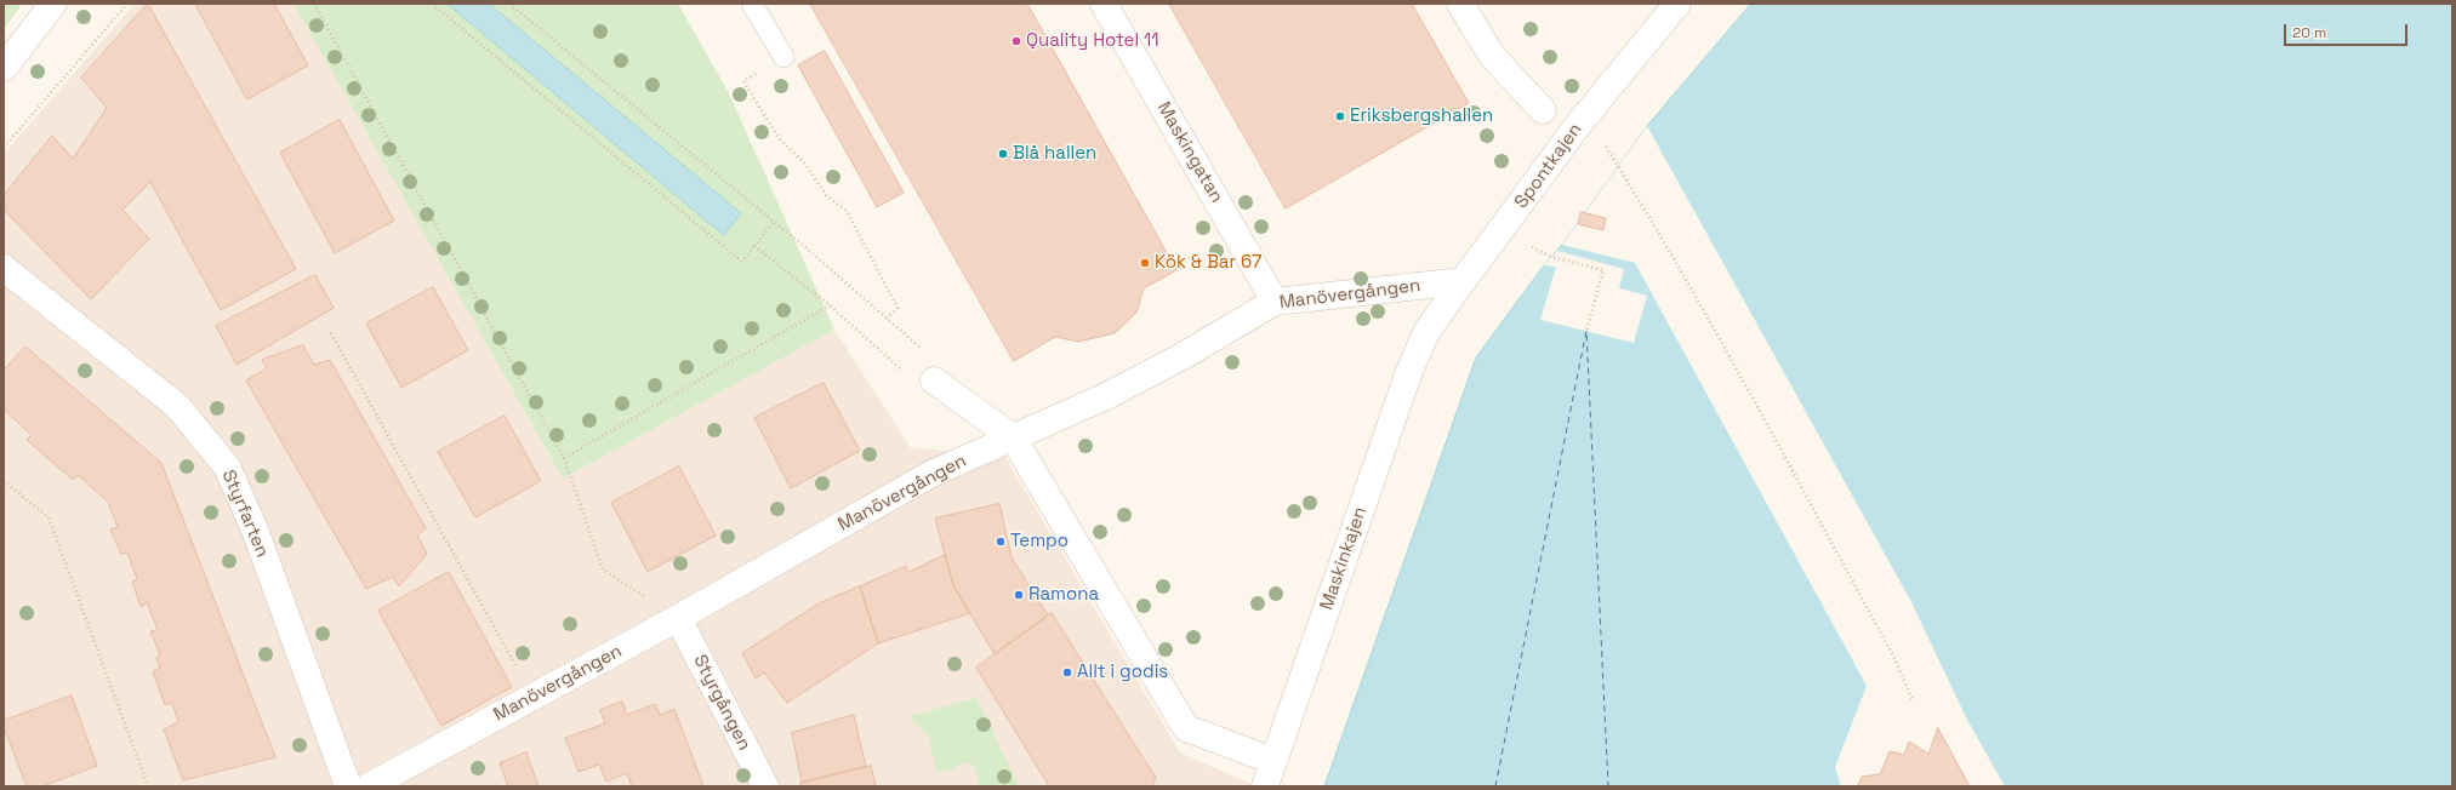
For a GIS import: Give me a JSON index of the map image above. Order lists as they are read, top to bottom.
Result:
{
  "streets": {
    "street": [
      "Maskingatan",
      "Spontkajen",
      "Manövergången",
      "Styrfarten",
      "Maskinkajen",
      "Styrgången"
    ]
  },
  "crossings": [
    ["Maskingatan", "Manövergången"],
    ["Spontkajen", "Manövergången"],
    ["Spontkajen", "Maskinkajen"],
    ["Manövergången", "Styrgången"]
  ],
  "places": [
    "Quality Hotel 11",
    "Eriksbergshallen",
    "Blå hallen",
    "Kök & Bar 67",
    "Tempo",
    "Ramona",
    "Allt i godis"
  ],
  "scale_bar": "20 m"
}
